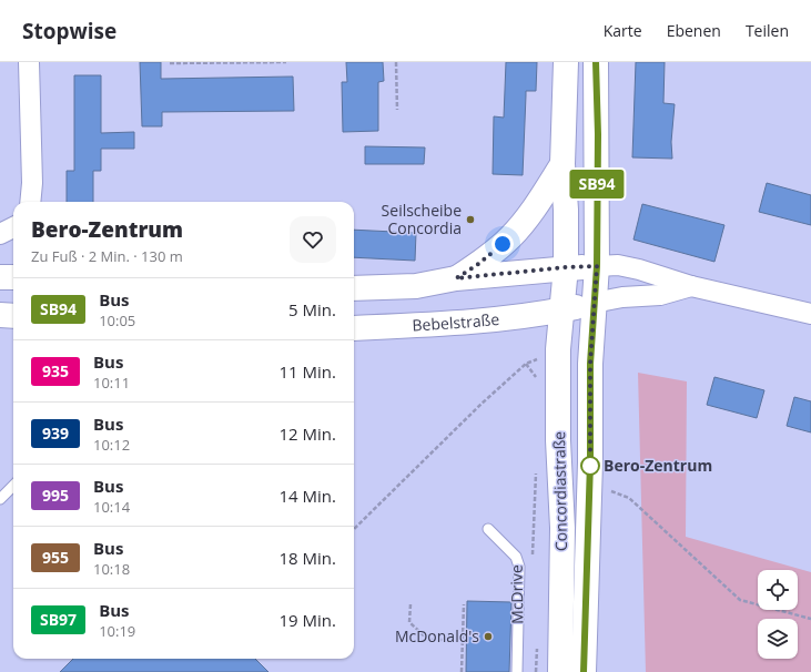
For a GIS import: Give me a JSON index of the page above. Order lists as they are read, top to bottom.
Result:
{
  "streets": {
    "street": ["Bebelstraße", "Concordiastraße"],
    "lane": ["McDrive"]
  },
  "crossings": [
    ["Bebelstraße", "Concordiastraße"]
  ],
  "places": ["Seilscheibe Concordia", "Bero-Zentrum", "McDonald's"],
  "lines": ["bus line SB94"],
  "page": {
    "header": "Stopwise",
    "nav": ["Karte", "Ebenen", "Teilen"],
    "on_map": "SB94",
    "heading": ["Bero-Zentrum", "Zu Fuß · 2 Min. · 130 m"],
    "list": [
      {
        "mark": "SB94",
        "name": "Bus",
        "note": "10:05",
        "value": "5 Min."
      },
      {
        "mark": "935",
        "name": "Bus",
        "note": "10:11",
        "value": "11 Min."
      },
      {
        "mark": "939",
        "name": "Bus",
        "note": "10:12",
        "value": "12 Min."
      },
      {
        "mark": "995",
        "name": "Bus",
        "note": "10:14",
        "value": "14 Min."
      },
      {
        "mark": "955",
        "name": "Bus",
        "note": "10:18",
        "value": "18 Min."
      },
      {
        "mark": "SB97",
        "name": "Bus",
        "note": "10:19",
        "value": "19 Min."
      }
    ]
  }
}
